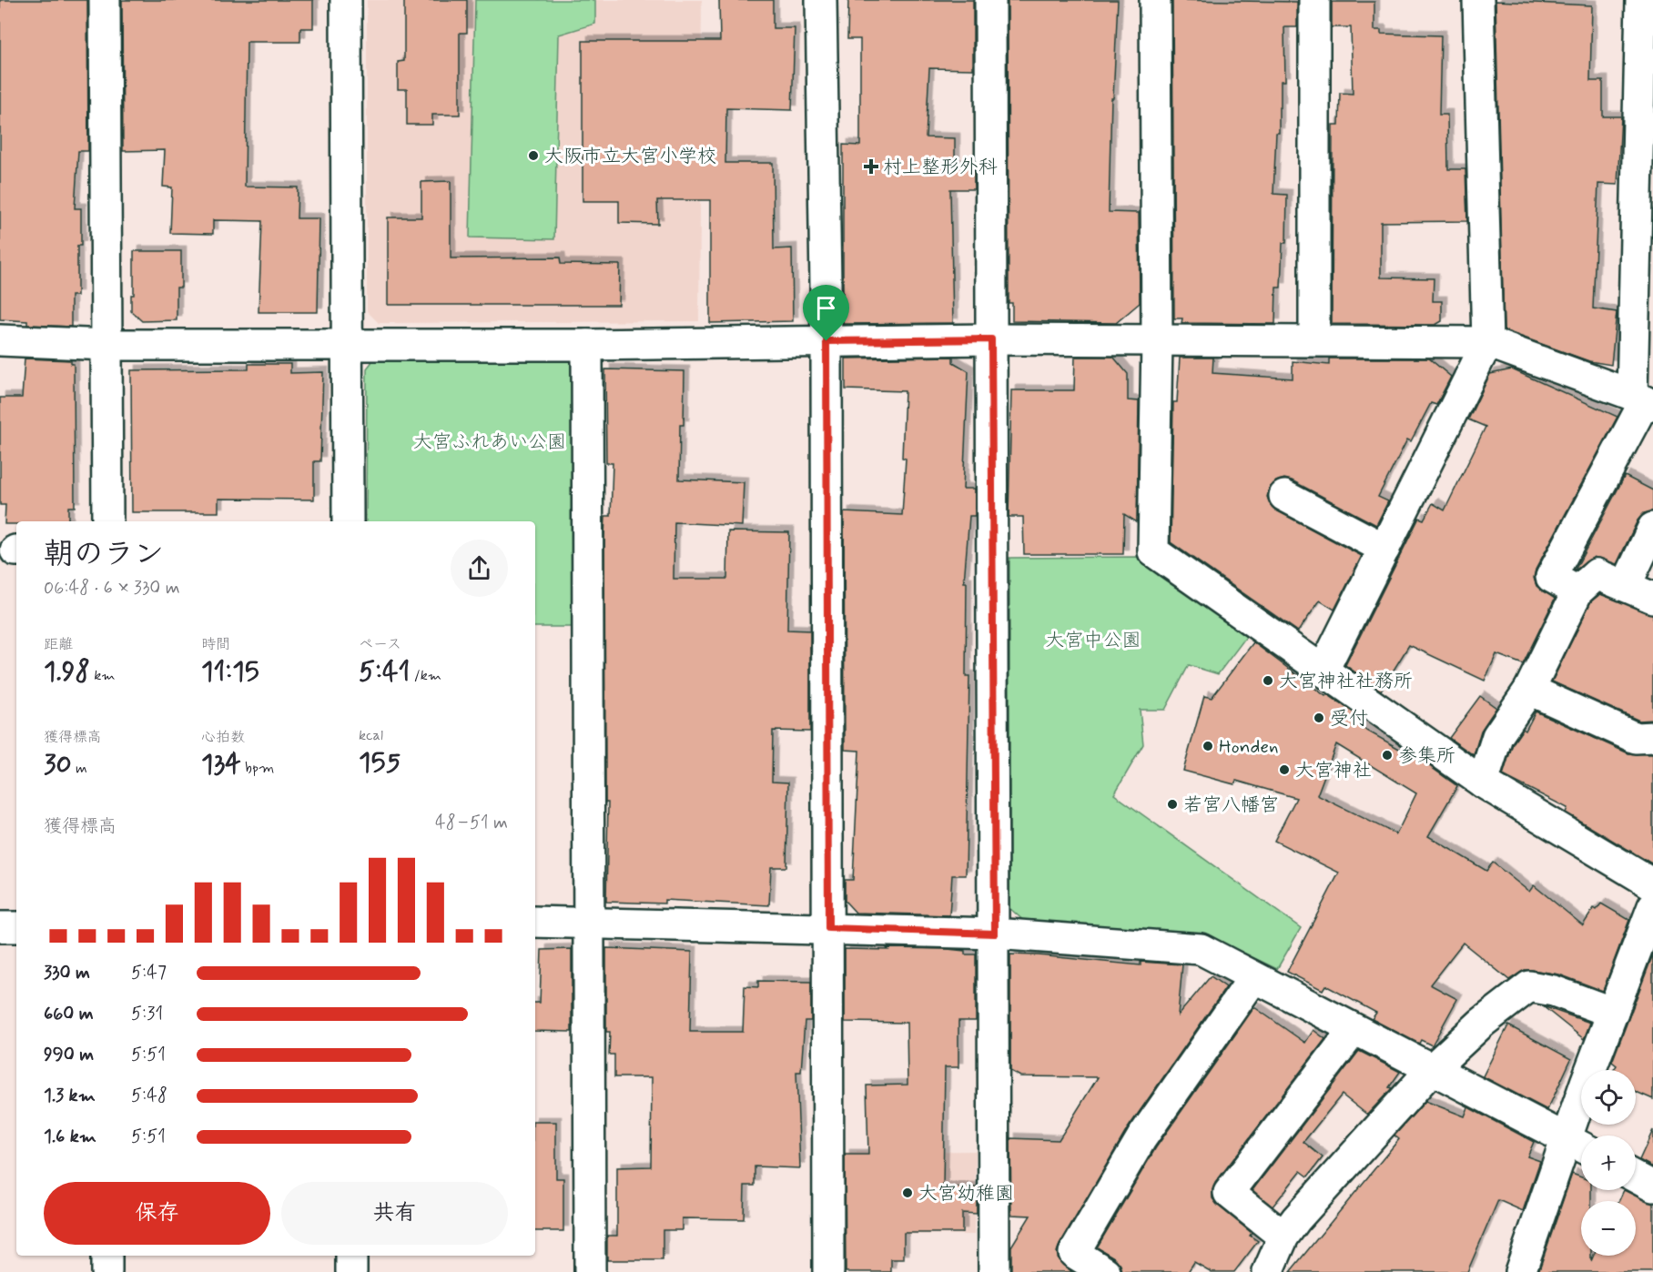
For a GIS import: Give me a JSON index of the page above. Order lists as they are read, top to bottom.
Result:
{
  "parks": ["大宮ふれあい公園", "大宮中公園"],
  "places": {
    "other": [
      "大阪市立大宮小学校",
      "大宮神社社務所",
      "受付",
      "Honden",
      "参集所",
      "大宮神社",
      "若宮八幡宮",
      "大宮幼稚園"
    ],
    "health": ["村上整形外科"]
  },
  "page": {
    "heading": ["朝のラン", "06:48 · 6 × 330 m"],
    "stats": [
      ["距離", "1.98 km"],
      ["時間", "11:15"],
      ["ペース", "5:41 /km"],
      ["獲得標高", "30 m"],
      ["心拍数", "134 bpm"],
      ["kcal", "155"]
    ],
    "chart": ["獲得標高", "48–51 m"],
    "list": [
      {
        "name": "330 m",
        "note": "5:47"
      },
      {
        "name": "660 m",
        "note": "5:31"
      },
      {
        "name": "990 m",
        "note": "5:51"
      },
      {
        "name": "1.3 km",
        "note": "5:48"
      },
      {
        "name": "1.6 km",
        "note": "5:51"
      }
    ],
    "map_buttons": ["+", "−"],
    "buttons": ["保存", "共有"]
  }
}
